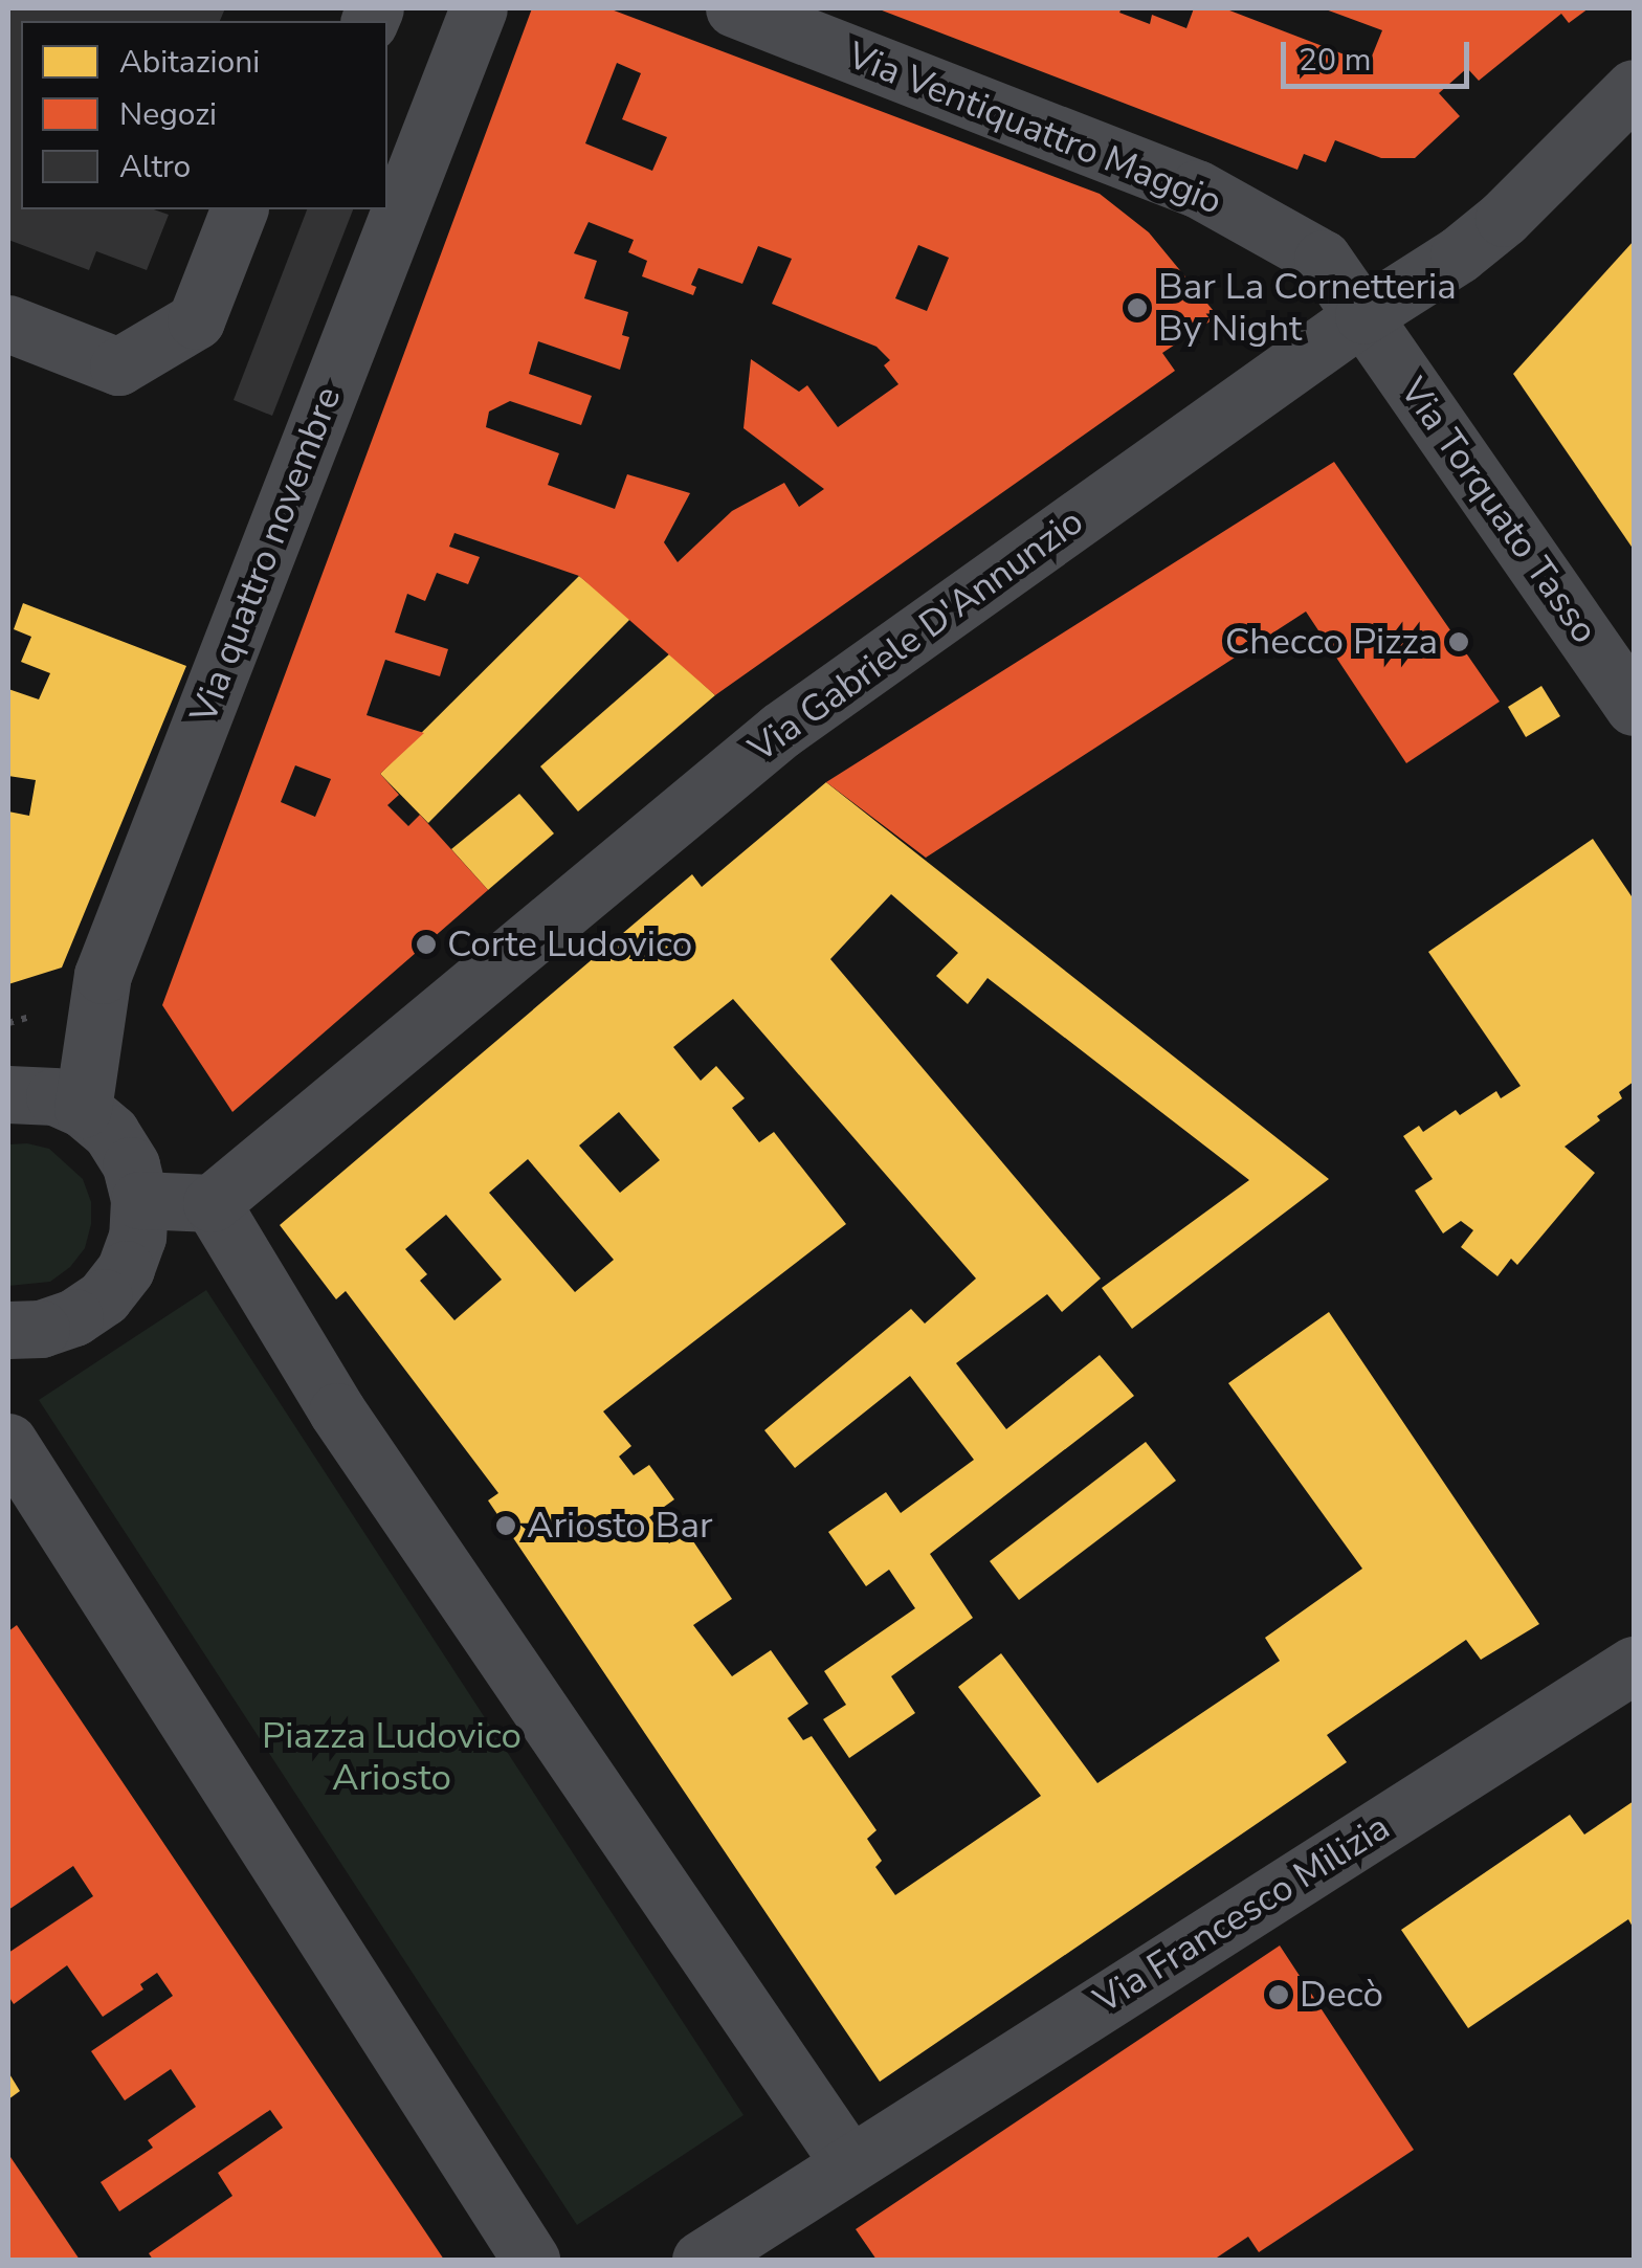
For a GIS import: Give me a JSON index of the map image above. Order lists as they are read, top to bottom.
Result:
{
  "streets": {
    "street": [
      "Via Ventiquattro Maggio",
      "Via Torquato Tasso",
      "Via quattro novembre",
      "Via Gabriele D'Annunzio",
      "Via Francesco Milizia"
    ]
  },
  "crossings": [
    ["Via Ventiquattro Maggio", "Via Torquato Tasso"],
    ["Via Ventiquattro Maggio", "Via Gabriele D'Annunzio"],
    ["Via Torquato Tasso", "Via Gabriele D'Annunzio"]
  ],
  "parks": ["Piazza Ludovico Ariosto"],
  "places": [
    "Bar La Cornetteria By Night",
    "Checco Pizza",
    "Corte Ludovico",
    "Ariosto Bar",
    "Decò"
  ],
  "legend": ["Abitazioni", "Negozi", "Altro"],
  "scale_bar": "20 m"
}
